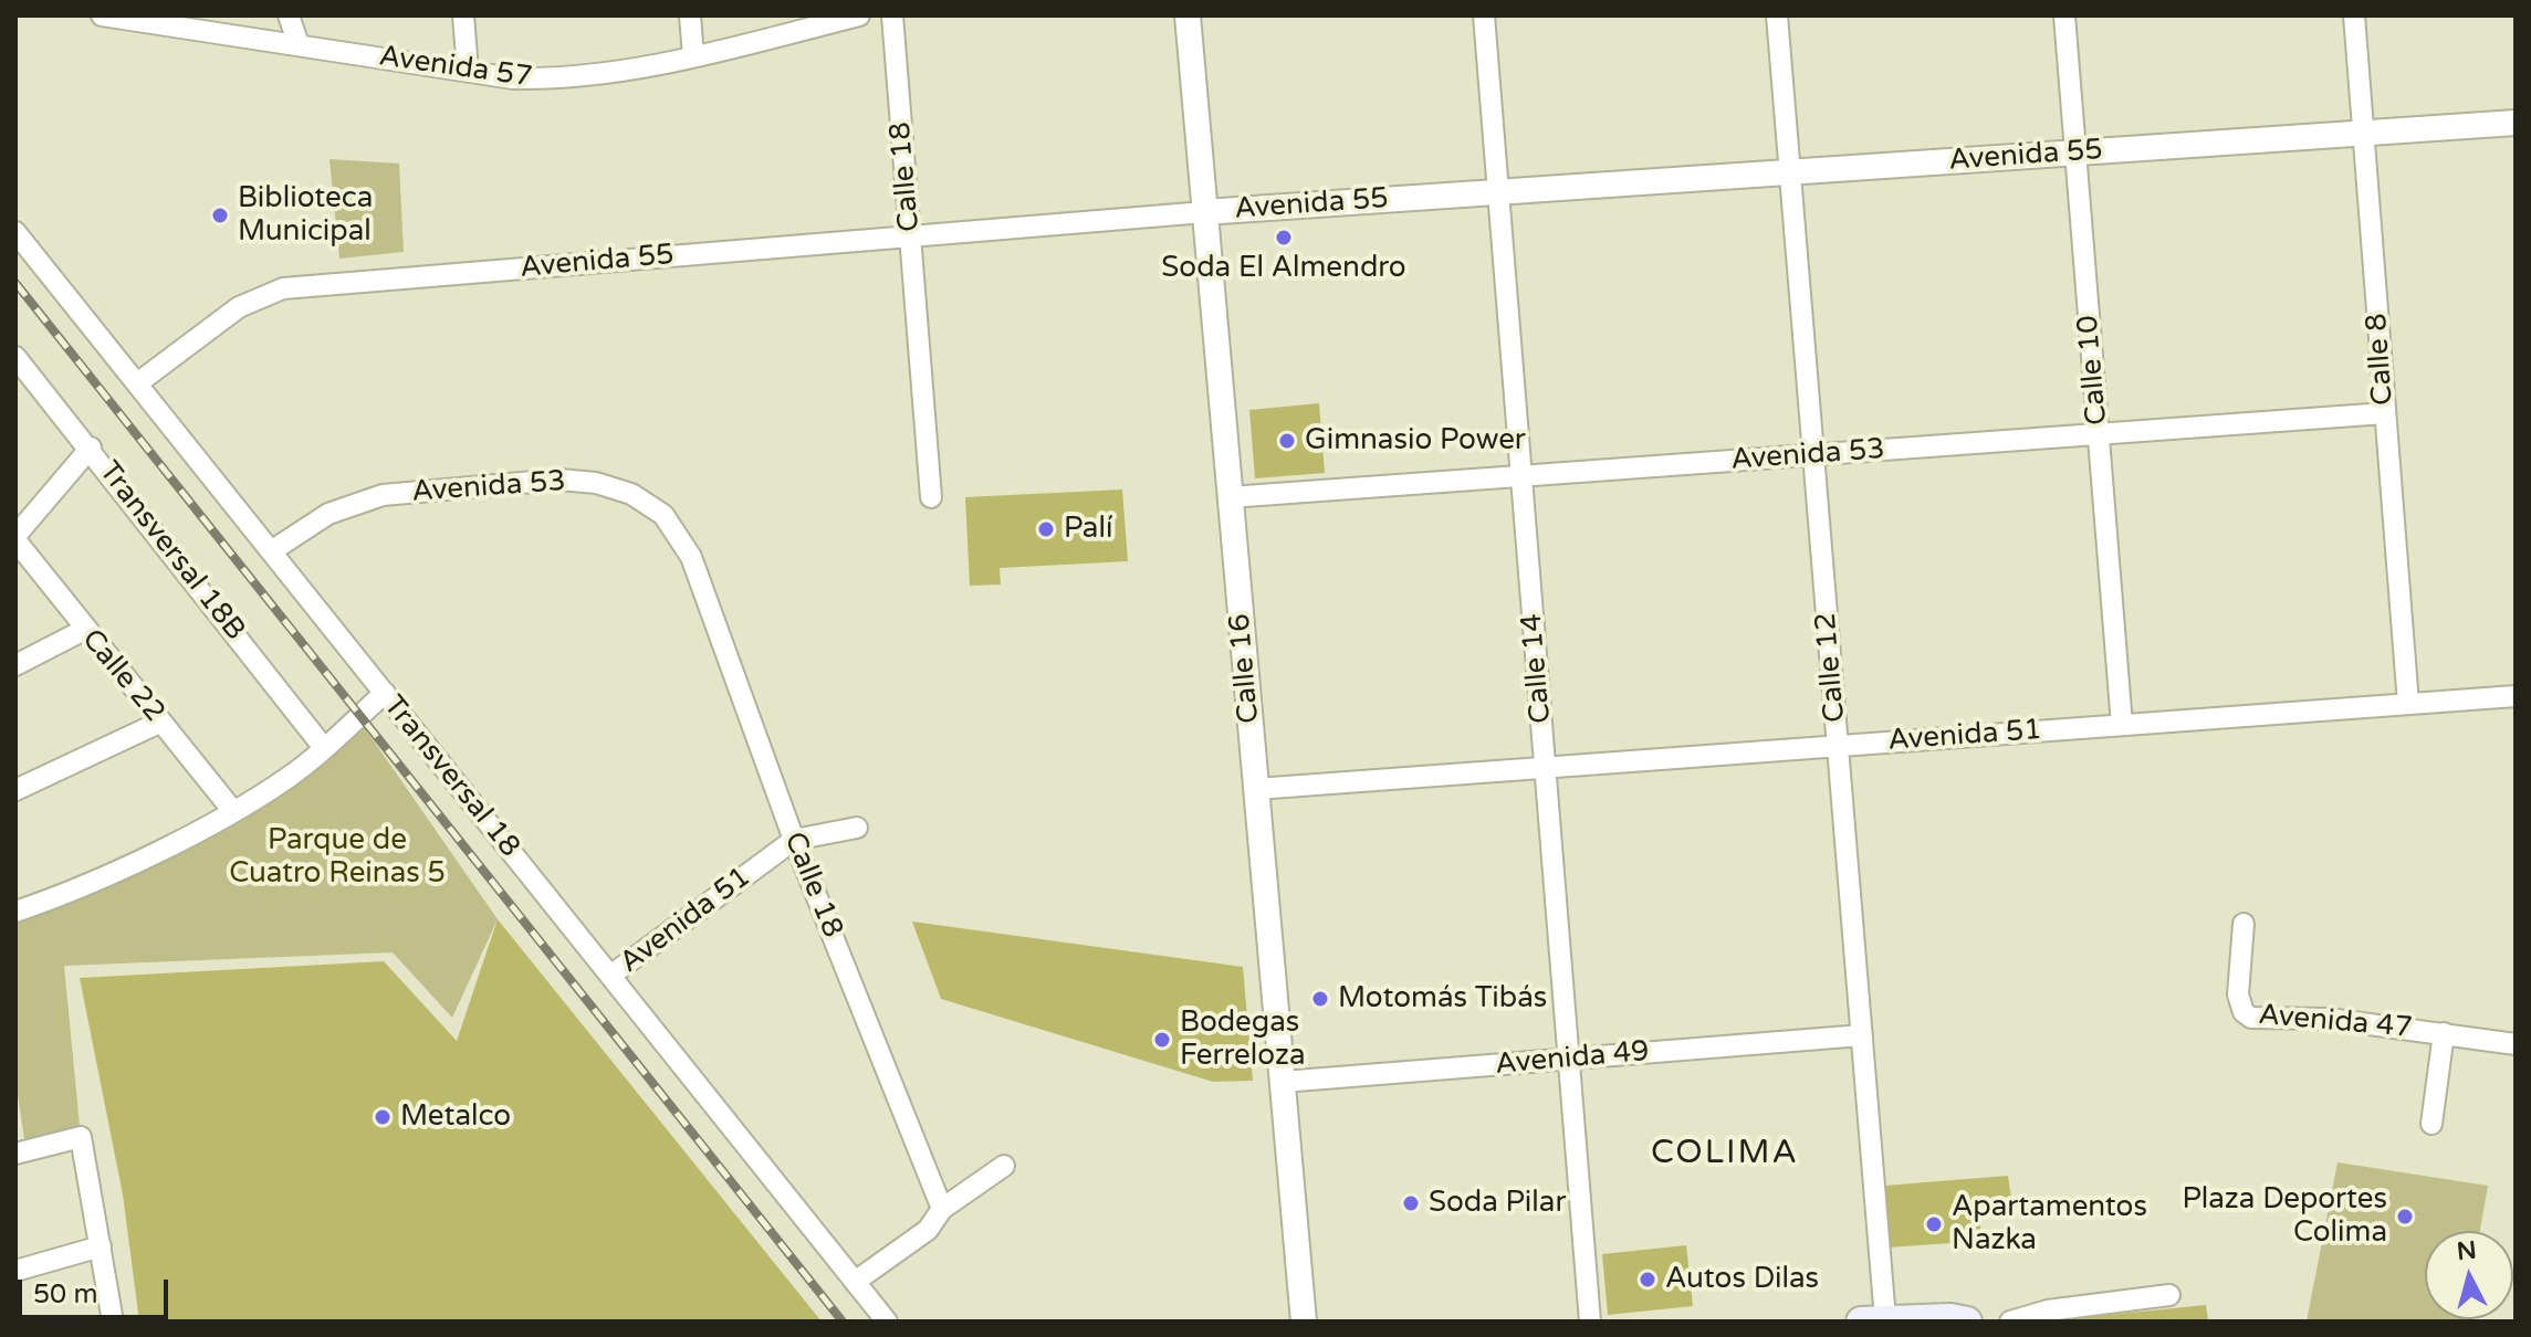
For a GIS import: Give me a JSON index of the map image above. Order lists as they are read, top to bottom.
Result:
{
  "streets": {
    "street": [
      "Avenida 57",
      "Avenida 55",
      "Calle 18",
      "Calle 8",
      "Calle 10",
      "Avenida 53",
      "Transversal 18B",
      "Calle 12",
      "Calle 16",
      "Calle 14",
      "Calle 22",
      "Avenida 51",
      "Transversal 18",
      "Avenida 47",
      "Avenida 49"
    ]
  },
  "crossings": [
    ["Avenida 55", "Calle 18"],
    ["Avenida 55", "Calle 8"],
    ["Avenida 55", "Calle 10"],
    ["Avenida 55", "Calle 12"],
    ["Avenida 55", "Calle 16"],
    ["Avenida 55", "Calle 14"],
    ["Avenida 55", "Transversal 18"],
    ["Calle 18", "Avenida 53"],
    ["Calle 18", "Avenida 51"],
    ["Calle 8", "Avenida 53"],
    ["Calle 8", "Avenida 51"],
    ["Calle 10", "Avenida 53"],
    ["Calle 10", "Avenida 51"],
    ["Avenida 53", "Calle 12"],
    ["Avenida 53", "Calle 16"],
    ["Avenida 53", "Calle 14"],
    ["Avenida 53", "Transversal 18"],
    ["Calle 12", "Avenida 51"],
    ["Calle 12", "Avenida 49"],
    ["Calle 16", "Avenida 51"],
    ["Calle 16", "Avenida 49"],
    ["Calle 14", "Avenida 51"],
    ["Calle 14", "Avenida 49"],
    ["Avenida 51", "Transversal 18"]
  ],
  "districts": ["COLIMA"],
  "parks": ["Parque de Cuatro Reinas 5"],
  "places": [
    "Biblioteca Municipal",
    "Soda El Almendro",
    "Gimnasio Power",
    "Palí",
    "Motomás Tibás",
    "Bodegas Ferreloza",
    "Metalco",
    "Soda Pilar",
    "Plaza Deportes Colima",
    "Apartamentos Nazka",
    "Autos Dilas"
  ],
  "scale_bar": "50 m",
  "north": "top"
}
